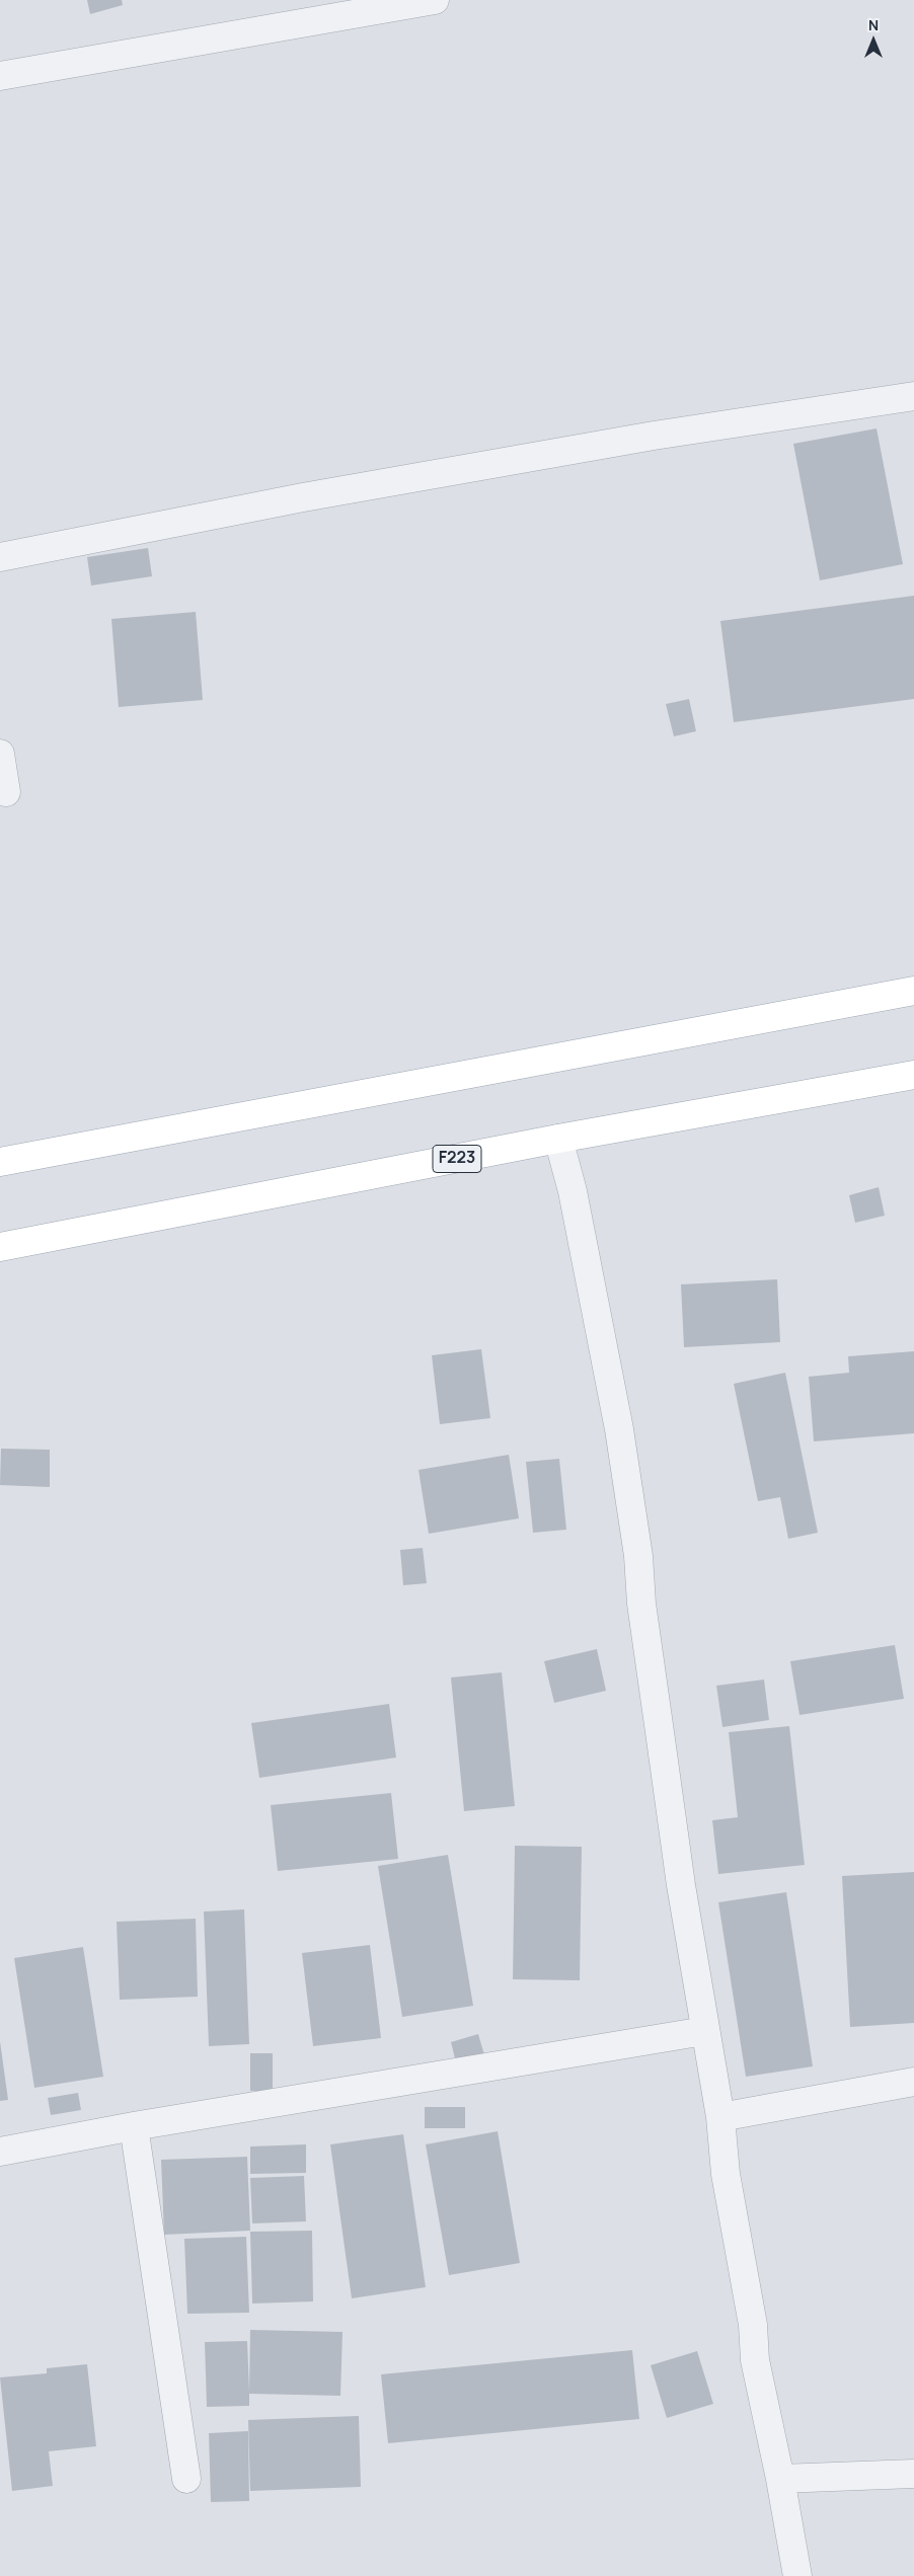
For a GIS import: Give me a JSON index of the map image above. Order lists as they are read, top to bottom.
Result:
{
  "streets": {
    "main road": ["F223"]
  },
  "north": "top"
}
